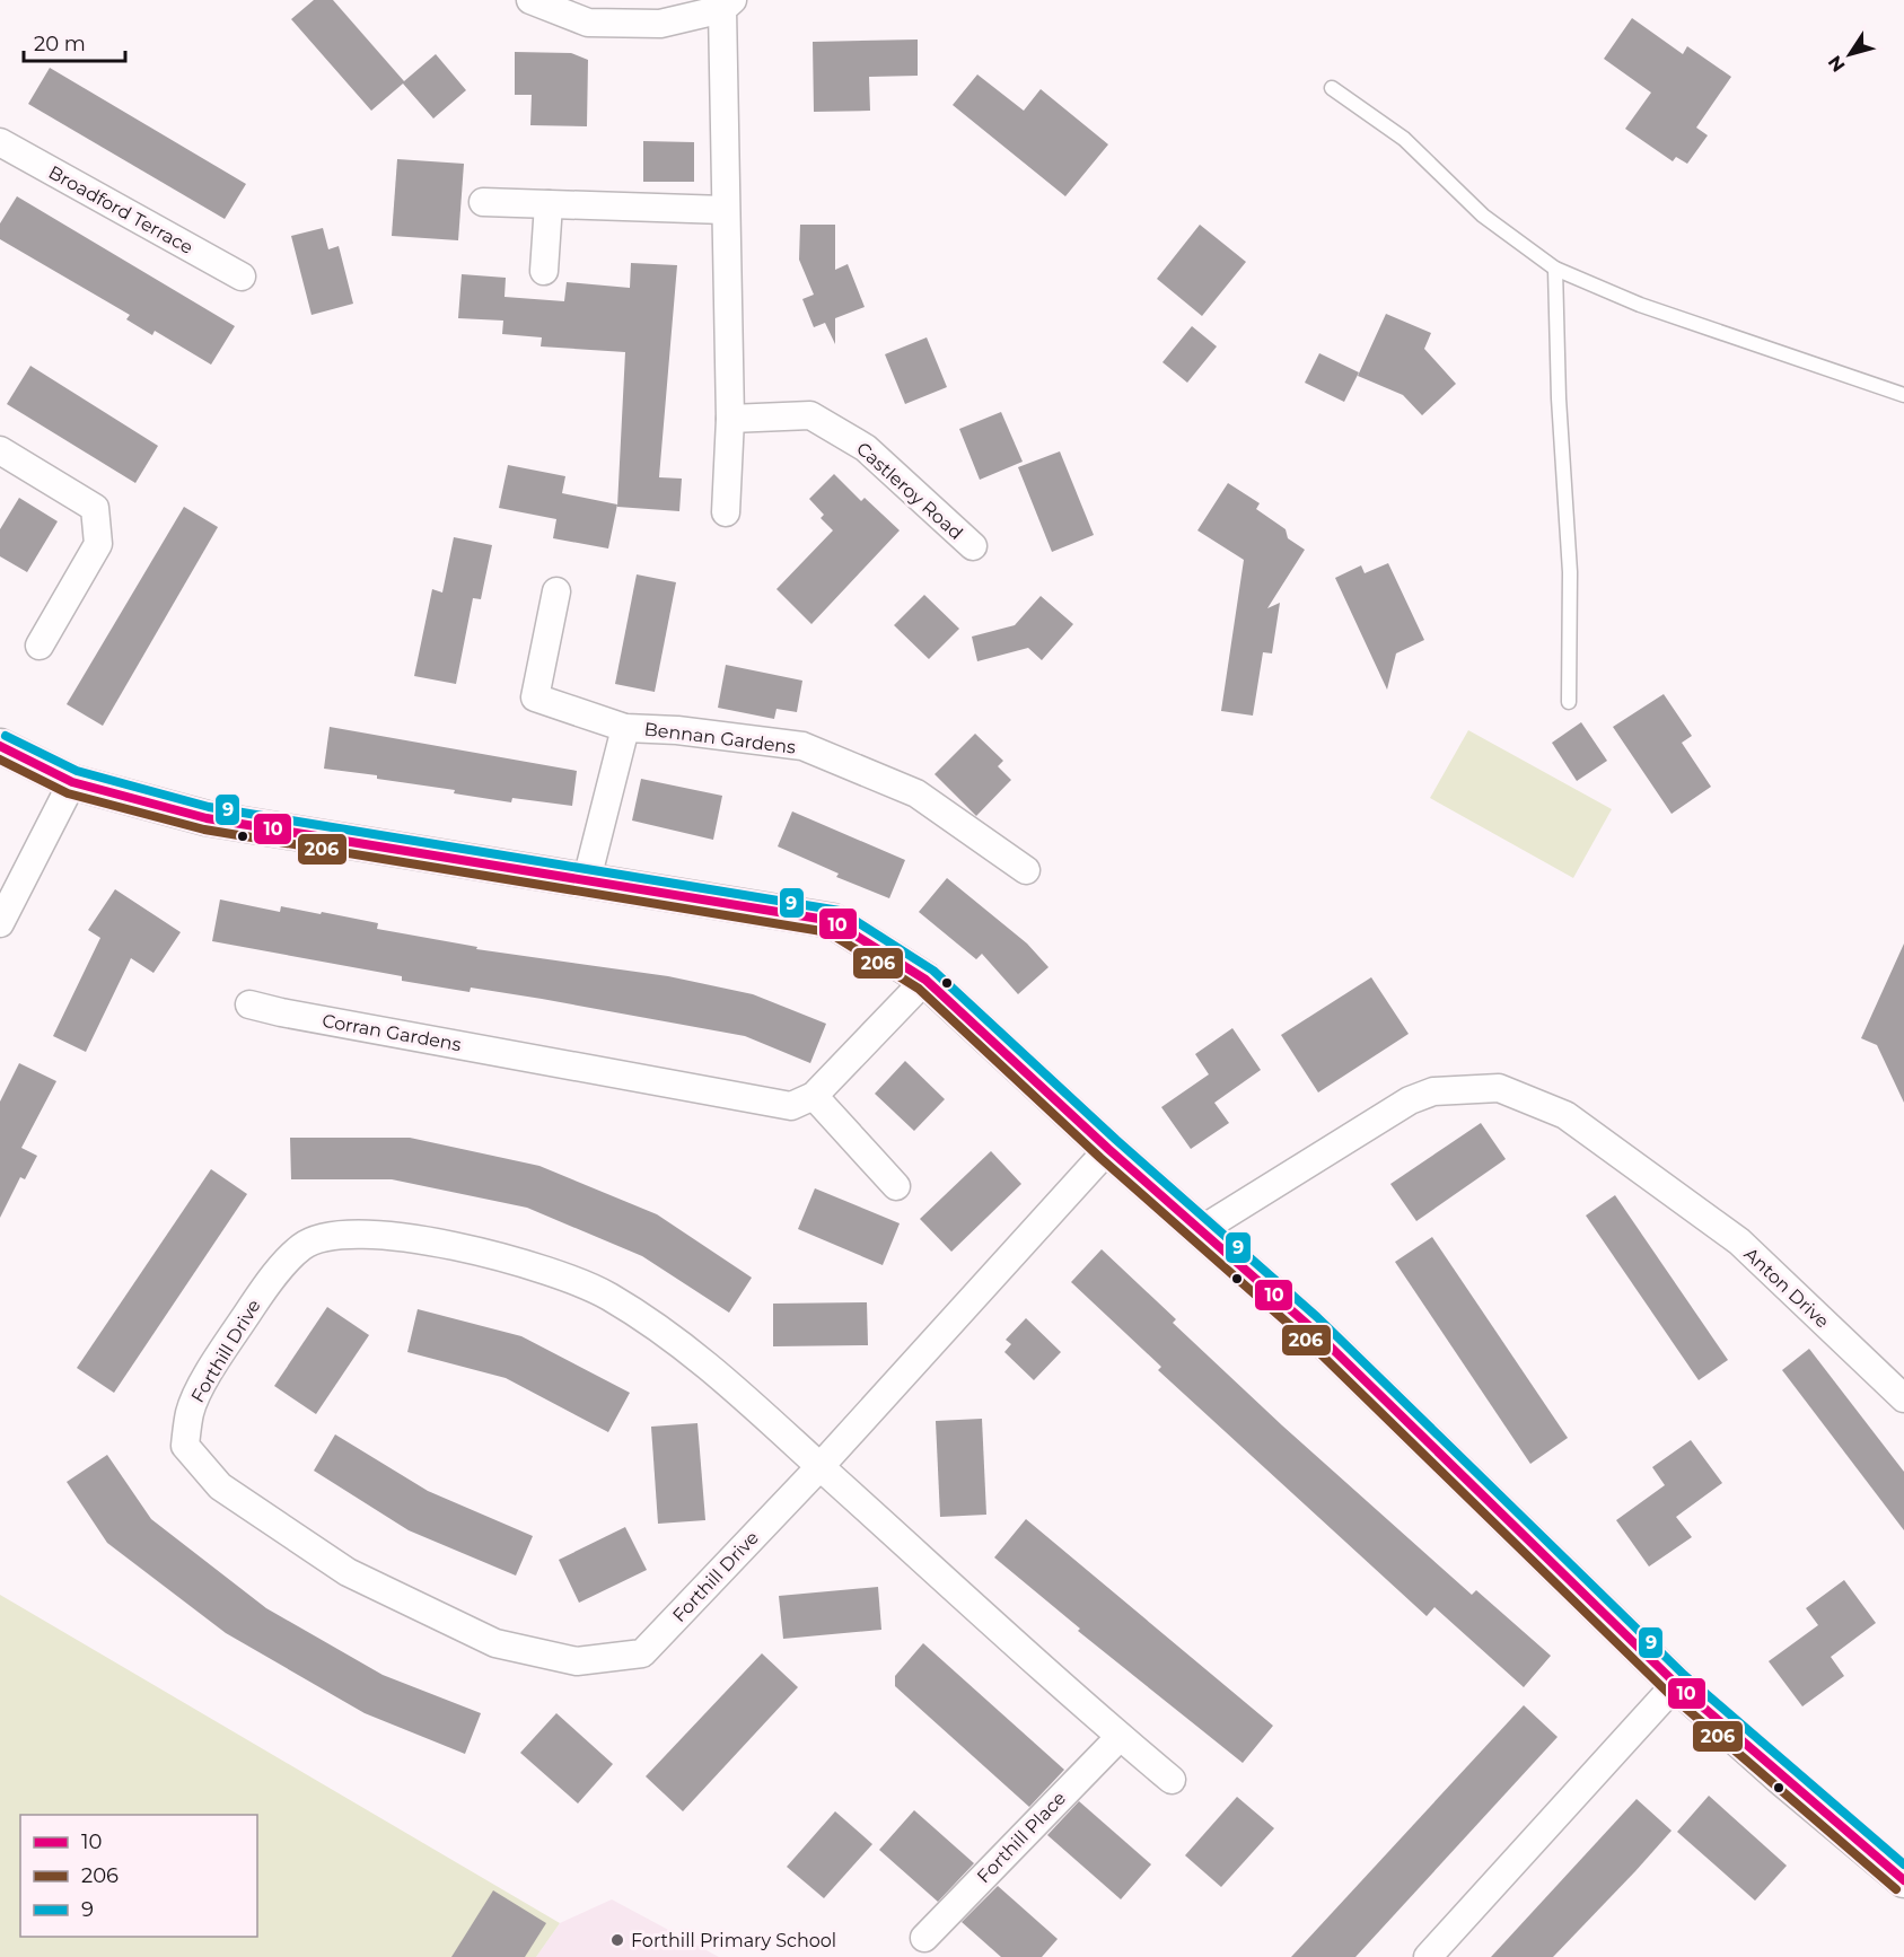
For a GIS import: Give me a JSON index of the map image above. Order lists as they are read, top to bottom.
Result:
{
  "streets": {
    "street": [
      "Broadford Terrace",
      "Castleroy Road",
      "Bennan Gardens",
      "Corran Gardens",
      "Anton Drive",
      "Forthill Drive",
      "Forthill Place"
    ]
  },
  "crossings": [
    ["Forthill Drive", "Forthill Place"]
  ],
  "places": ["Forthill Primary School"],
  "lines": ["transit line 9", "transit line 10", "transit line 206"],
  "legend": ["10", "206", "9"],
  "scale_bar": "20 m",
  "north": "bottom left"
}
